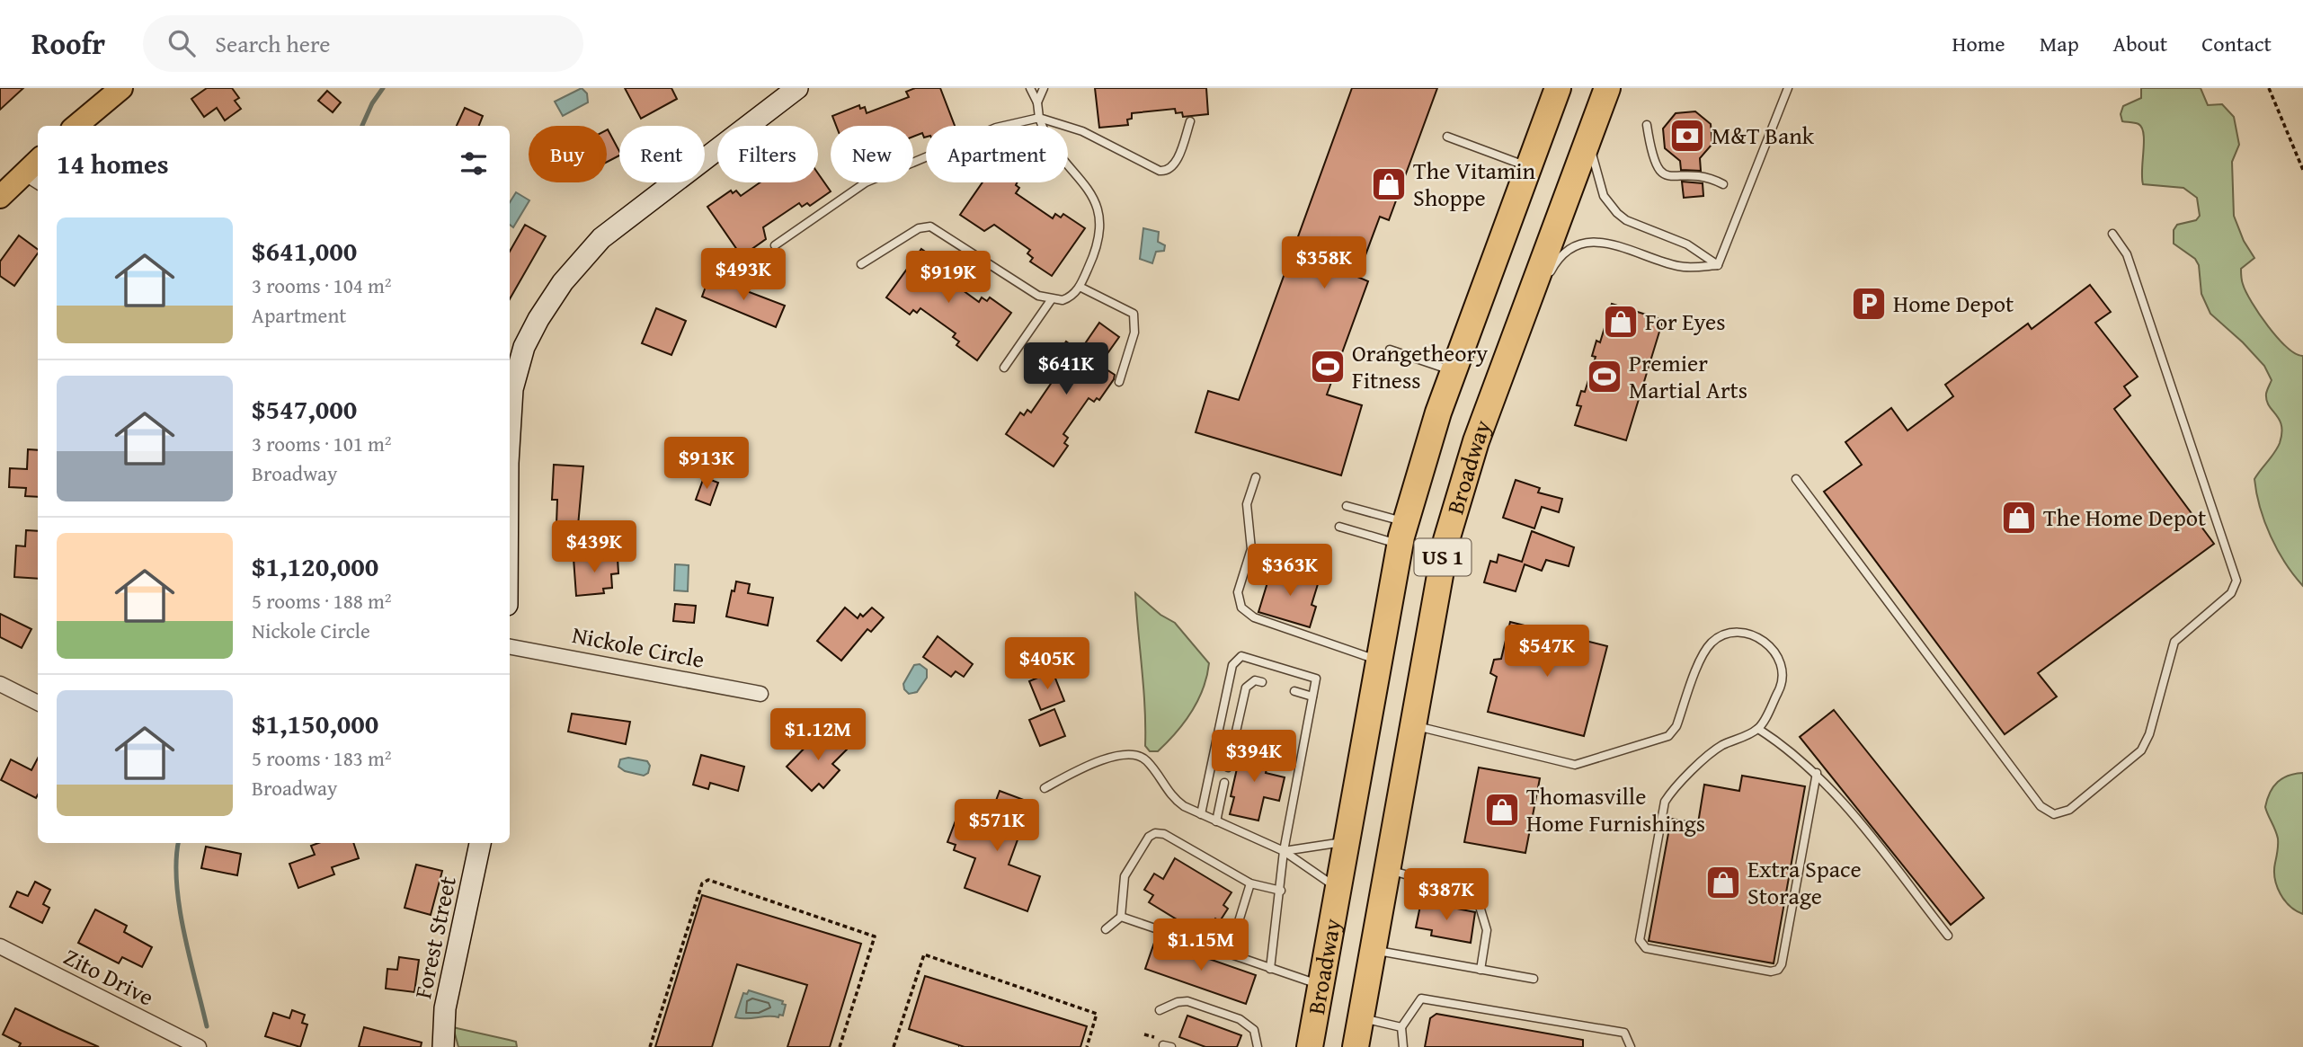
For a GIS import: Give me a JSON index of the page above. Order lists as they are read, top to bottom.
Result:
{
  "streets": {
    "highway": ["Broadway", "US 1"],
    "street": ["Nickole Circle", "Forest Street", "Zito Drive"]
  },
  "places": {
    "bank": ["M&T Bank"],
    "shop": [
      "The Vitamin Shoppe",
      "For Eyes",
      "The Home Depot",
      "Thomasville Home Furnishings",
      "Extra Space Storage"
    ],
    "parking": ["Home Depot"],
    "sports": ["Orangetheory Fitness", "Premier Martial Arts"]
  },
  "page": {
    "header": "Roofr",
    "search": "Search here",
    "nav": [
      "Home",
      "Map",
      "About",
      "Contact"
    ],
    "chip": [
      "Buy",
      "Rent",
      "Filters",
      "New",
      "Apartment"
    ],
    "heading": "14 homes",
    "list": [
      {
        "name": "$641,000",
        "note": "3 rooms · 104 m² · Apartment"
      },
      {
        "name": "$547,000",
        "note": "3 rooms · 101 m² · Broadway"
      },
      {
        "name": "$1,120,000",
        "note": "5 rooms · 188 m² · Nickole Circle"
      },
      {
        "name": "$1,150,000",
        "note": "5 rooms · 183 m² · Broadway"
      }
    ],
    "price": [
      "$358K",
      "$493K",
      "$919K",
      "$641K",
      "$913K",
      "$439K",
      "$363K",
      "$547K",
      "$405K",
      "$1.12M",
      "$394K",
      "$571K",
      "$387K",
      "$1.15M"
    ]
  }
}
